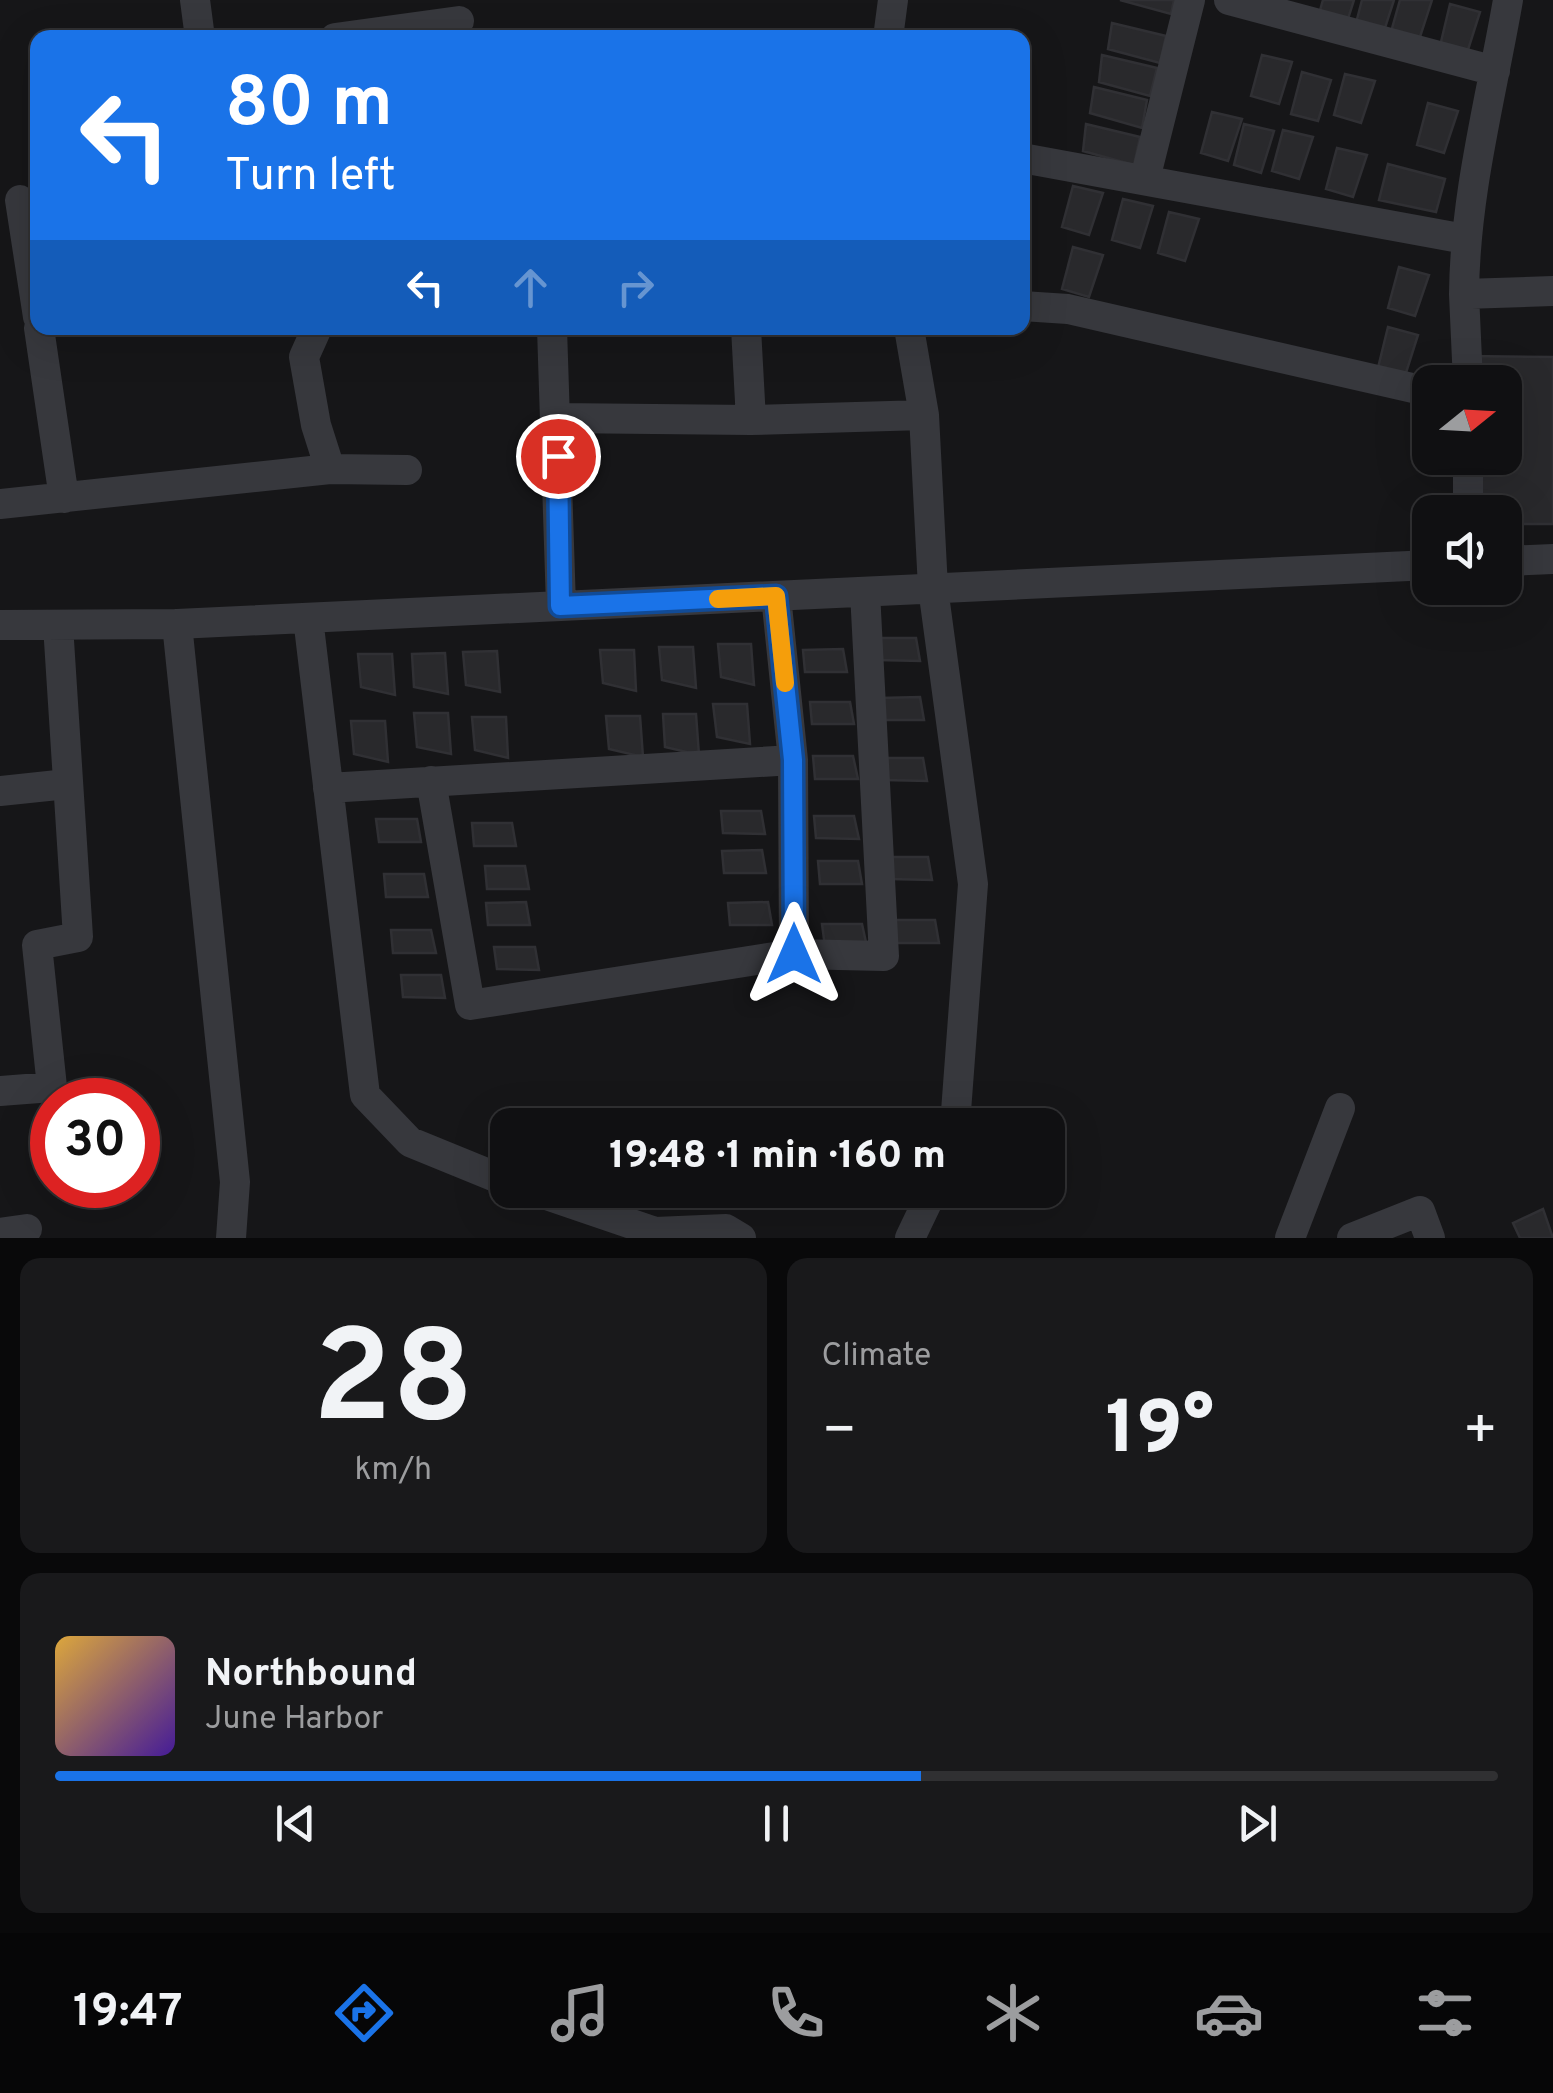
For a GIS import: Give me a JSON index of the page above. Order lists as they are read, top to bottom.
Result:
{
  "north": "right",
  "page": {
    "turn": ["80 m", "Turn left"],
    "limit": "30",
    "trip": "19:48 · 1 min · 160 m",
    "tile": [
      ["28", "km/h"],
      "Climate"
    ],
    "heat": ["−", "19°", "+"],
    "song": ["Northbound", "June Harbor"],
    "tabs": "19:47"
  }
}
